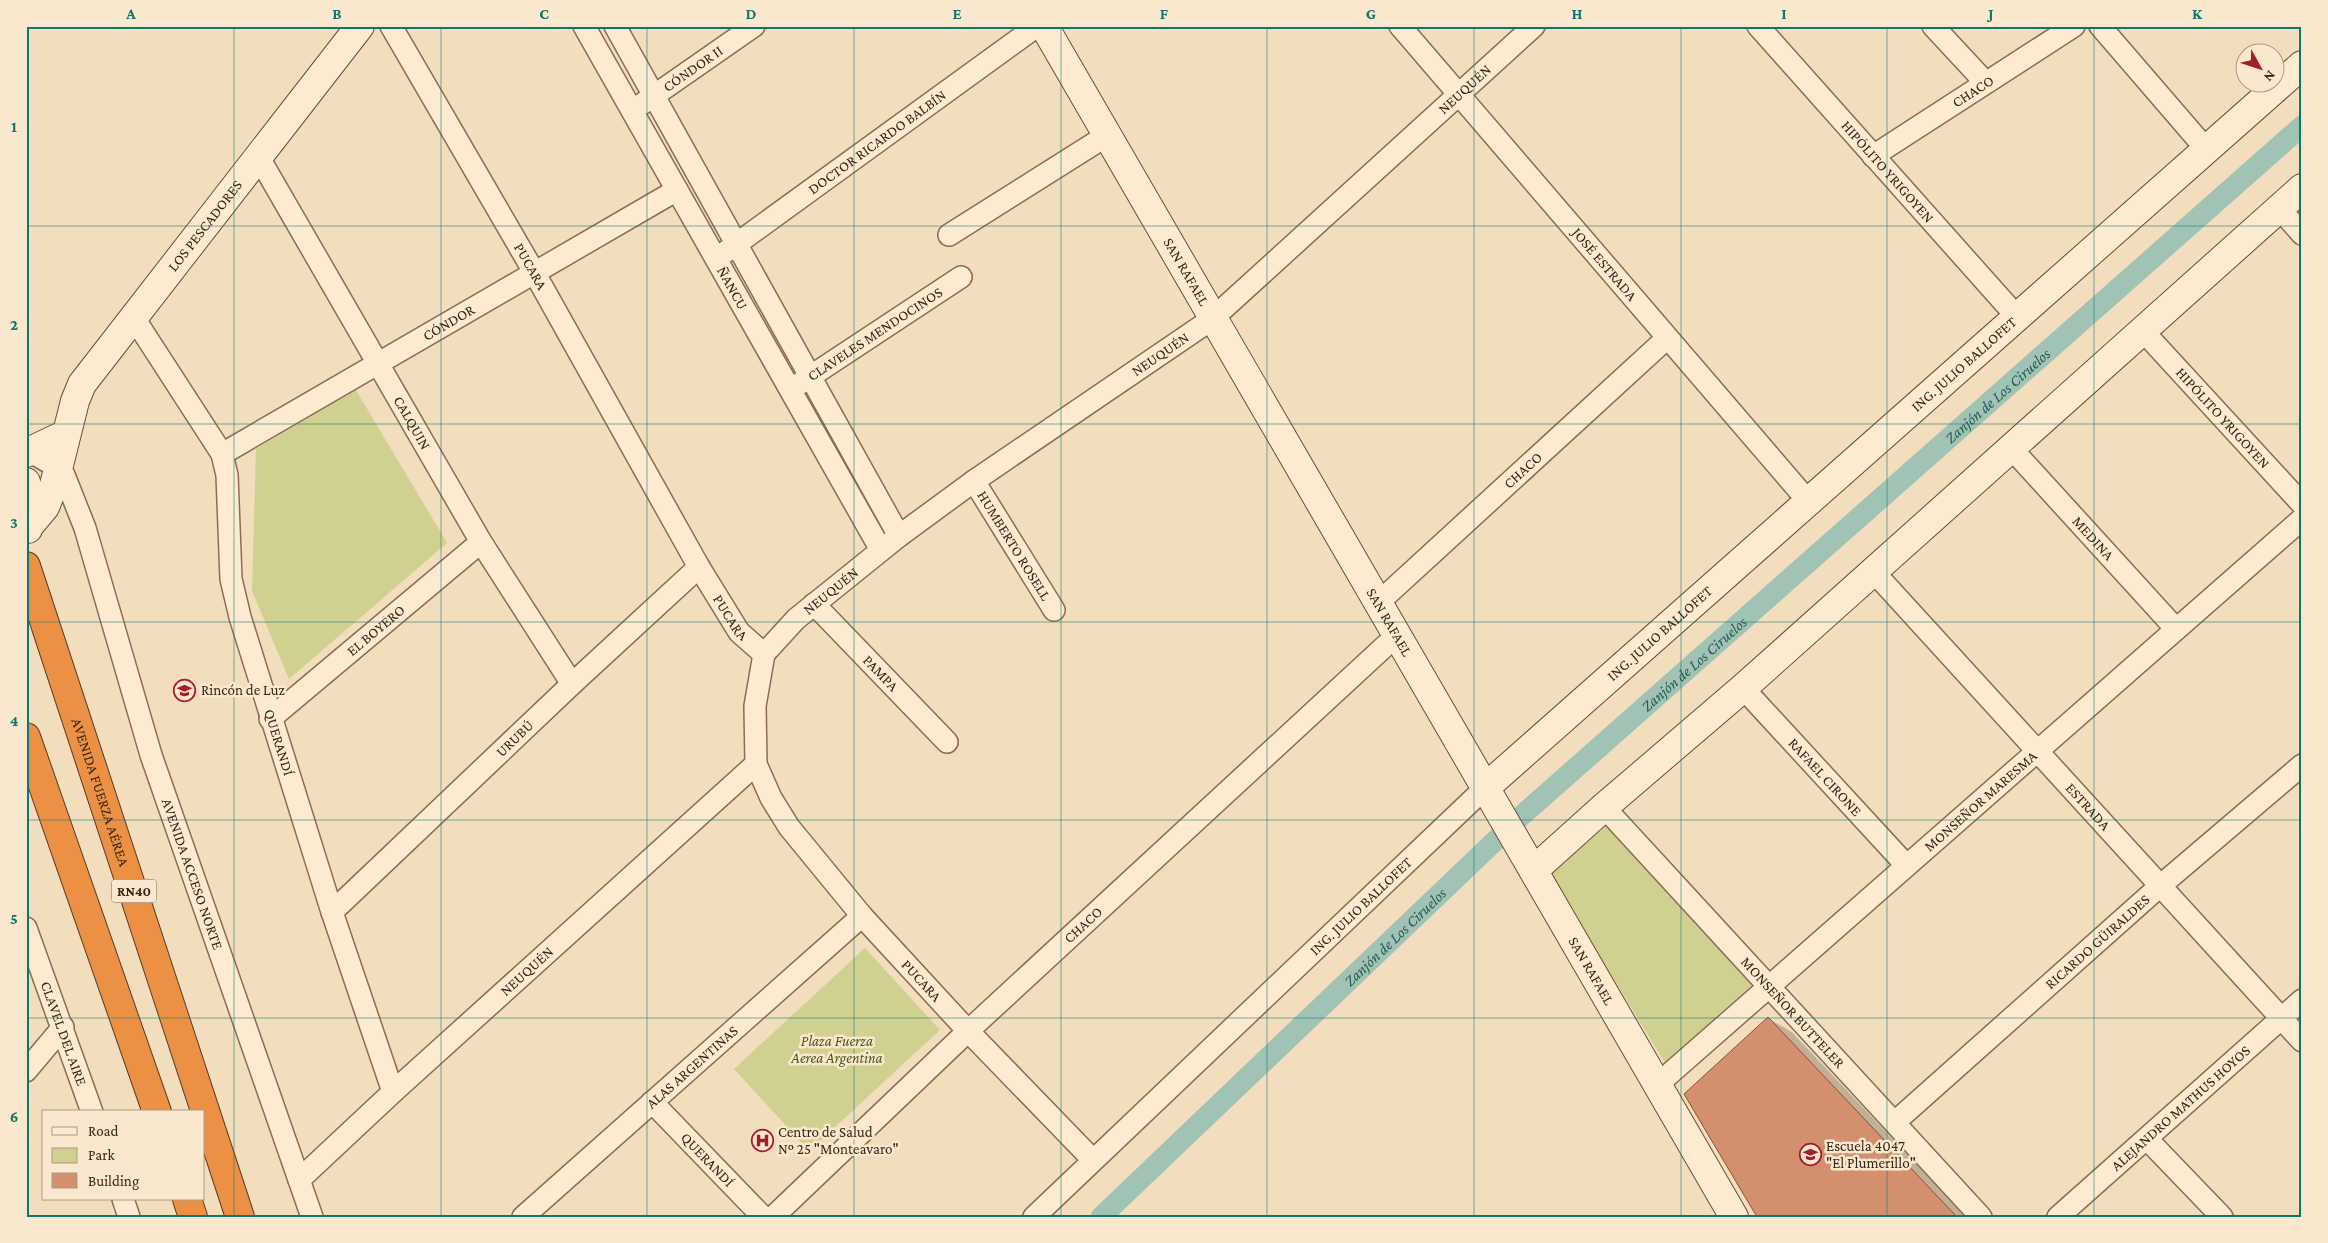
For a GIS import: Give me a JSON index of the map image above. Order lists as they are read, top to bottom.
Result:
{
  "streets": {
    "highway": ["AVENIDA FUERZA AÉREA", "RN40"],
    "street": [
      "CÓNDOR II",
      "NEUQUÉN",
      "CHACO",
      "DOCTOR RICARDO BALBÍN",
      "HIPÓLITO YRIGOYEN",
      "LOS PESCADORES",
      "JOSÉ ESTRADA",
      "PUCARA",
      "SAN RAFAEL",
      "ÑANCU",
      "CÓNDOR",
      "CLAVELES MENDOCINOS",
      "ING. JULIO BALLOFET",
      "CALQUIN",
      "MEDINA",
      "HUMBERTO ROSELL",
      "EL BOYERO",
      "PAMPA",
      "URUBÚ",
      "QUERANDÍ",
      "RAFAEL CIRONE",
      "MONSEÑOR MARESMA",
      "ESTRADA",
      "AVENIDA ACCESO NORTE",
      "RICARDO GÜIRALDES",
      "MONSEÑOR BUTTELER",
      "CLAVEL DEL AIRE",
      "ALAS ARGENTINAS",
      "ALEJANDRO MATHUS HOYOS"
    ]
  },
  "crossings": [
    ["CÓNDOR II", "ÑANCU"],
    ["NEUQUÉN", "JOSÉ ESTRADA"],
    ["NEUQUÉN", "PUCARA"],
    ["NEUQUÉN", "SAN RAFAEL"],
    ["NEUQUÉN", "ÑANCU"],
    ["NEUQUÉN", "HUMBERTO ROSELL"],
    ["NEUQUÉN", "PAMPA"],
    ["NEUQUÉN", "QUERANDÍ"],
    ["NEUQUÉN", "AVENIDA ACCESO NORTE"],
    ["CHACO", "HIPÓLITO YRIGOYEN"],
    ["CHACO", "JOSÉ ESTRADA"],
    ["CHACO", "PUCARA"],
    ["CHACO", "SAN RAFAEL"],
    ["DOCTOR RICARDO BALBÍN", "ÑANCU"],
    ["HIPÓLITO YRIGOYEN", "ING. JULIO BALLOFET"],
    ["LOS PESCADORES", "CALQUIN"],
    ["LOS PESCADORES", "QUERANDÍ"],
    ["LOS PESCADORES", "AVENIDA ACCESO NORTE"],
    ["JOSÉ ESTRADA", "ING. JULIO BALLOFET"],
    ["PUCARA", "CÓNDOR"],
    ["PUCARA", "ING. JULIO BALLOFET"],
    ["PUCARA", "URUBÚ"],
    ["PUCARA", "ALAS ARGENTINAS"],
    ["SAN RAFAEL", "ING. JULIO BALLOFET"],
    ["SAN RAFAEL", "MONSEÑOR MARESMA"],
    ["ÑANCU", "CÓNDOR"],
    ["ÑANCU", "CLAVELES MENDOCINOS"],
    ["CÓNDOR", "CALQUIN"],
    ["CÓNDOR", "QUERANDÍ"],
    ["CALQUIN", "EL BOYERO"],
    ["CALQUIN", "URUBÚ"],
    ["MEDINA", "MONSEÑOR MARESMA"],
    ["EL BOYERO", "QUERANDÍ"],
    ["URUBÚ", "QUERANDÍ"],
    ["QUERANDÍ", "ALAS ARGENTINAS"],
    ["RAFAEL CIRONE", "MONSEÑOR MARESMA"],
    ["MONSEÑOR MARESMA", "ESTRADA"],
    ["MONSEÑOR MARESMA", "MONSEÑOR BUTTELER"],
    ["ESTRADA", "RICARDO GÜIRALDES"],
    ["ESTRADA", "ALEJANDRO MATHUS HOYOS"],
    ["RICARDO GÜIRALDES", "MONSEÑOR BUTTELER"]
  ],
  "water": ["Zanjón de Los Ciruelos"],
  "parks": ["Plaza Fuerza Aerea Argentina"],
  "places": {
    "school or university": ["Rincón de Luz", "Escuela 4047 \"El Plumerillo\""],
    "hospital": ["Centro de Salud Nº 25 \"Monteavaro\""]
  },
  "legend": ["Road", "Park", "Building"],
  "north": "bottom right",
  "grid": {
    "columns": [
      "A",
      "B",
      "C",
      "D",
      "E",
      "F",
      "G",
      "H",
      "I",
      "J",
      "K"
    ],
    "rows": [
      "1",
      "2",
      "3",
      "4",
      "5",
      "6"
    ]
  }
}
